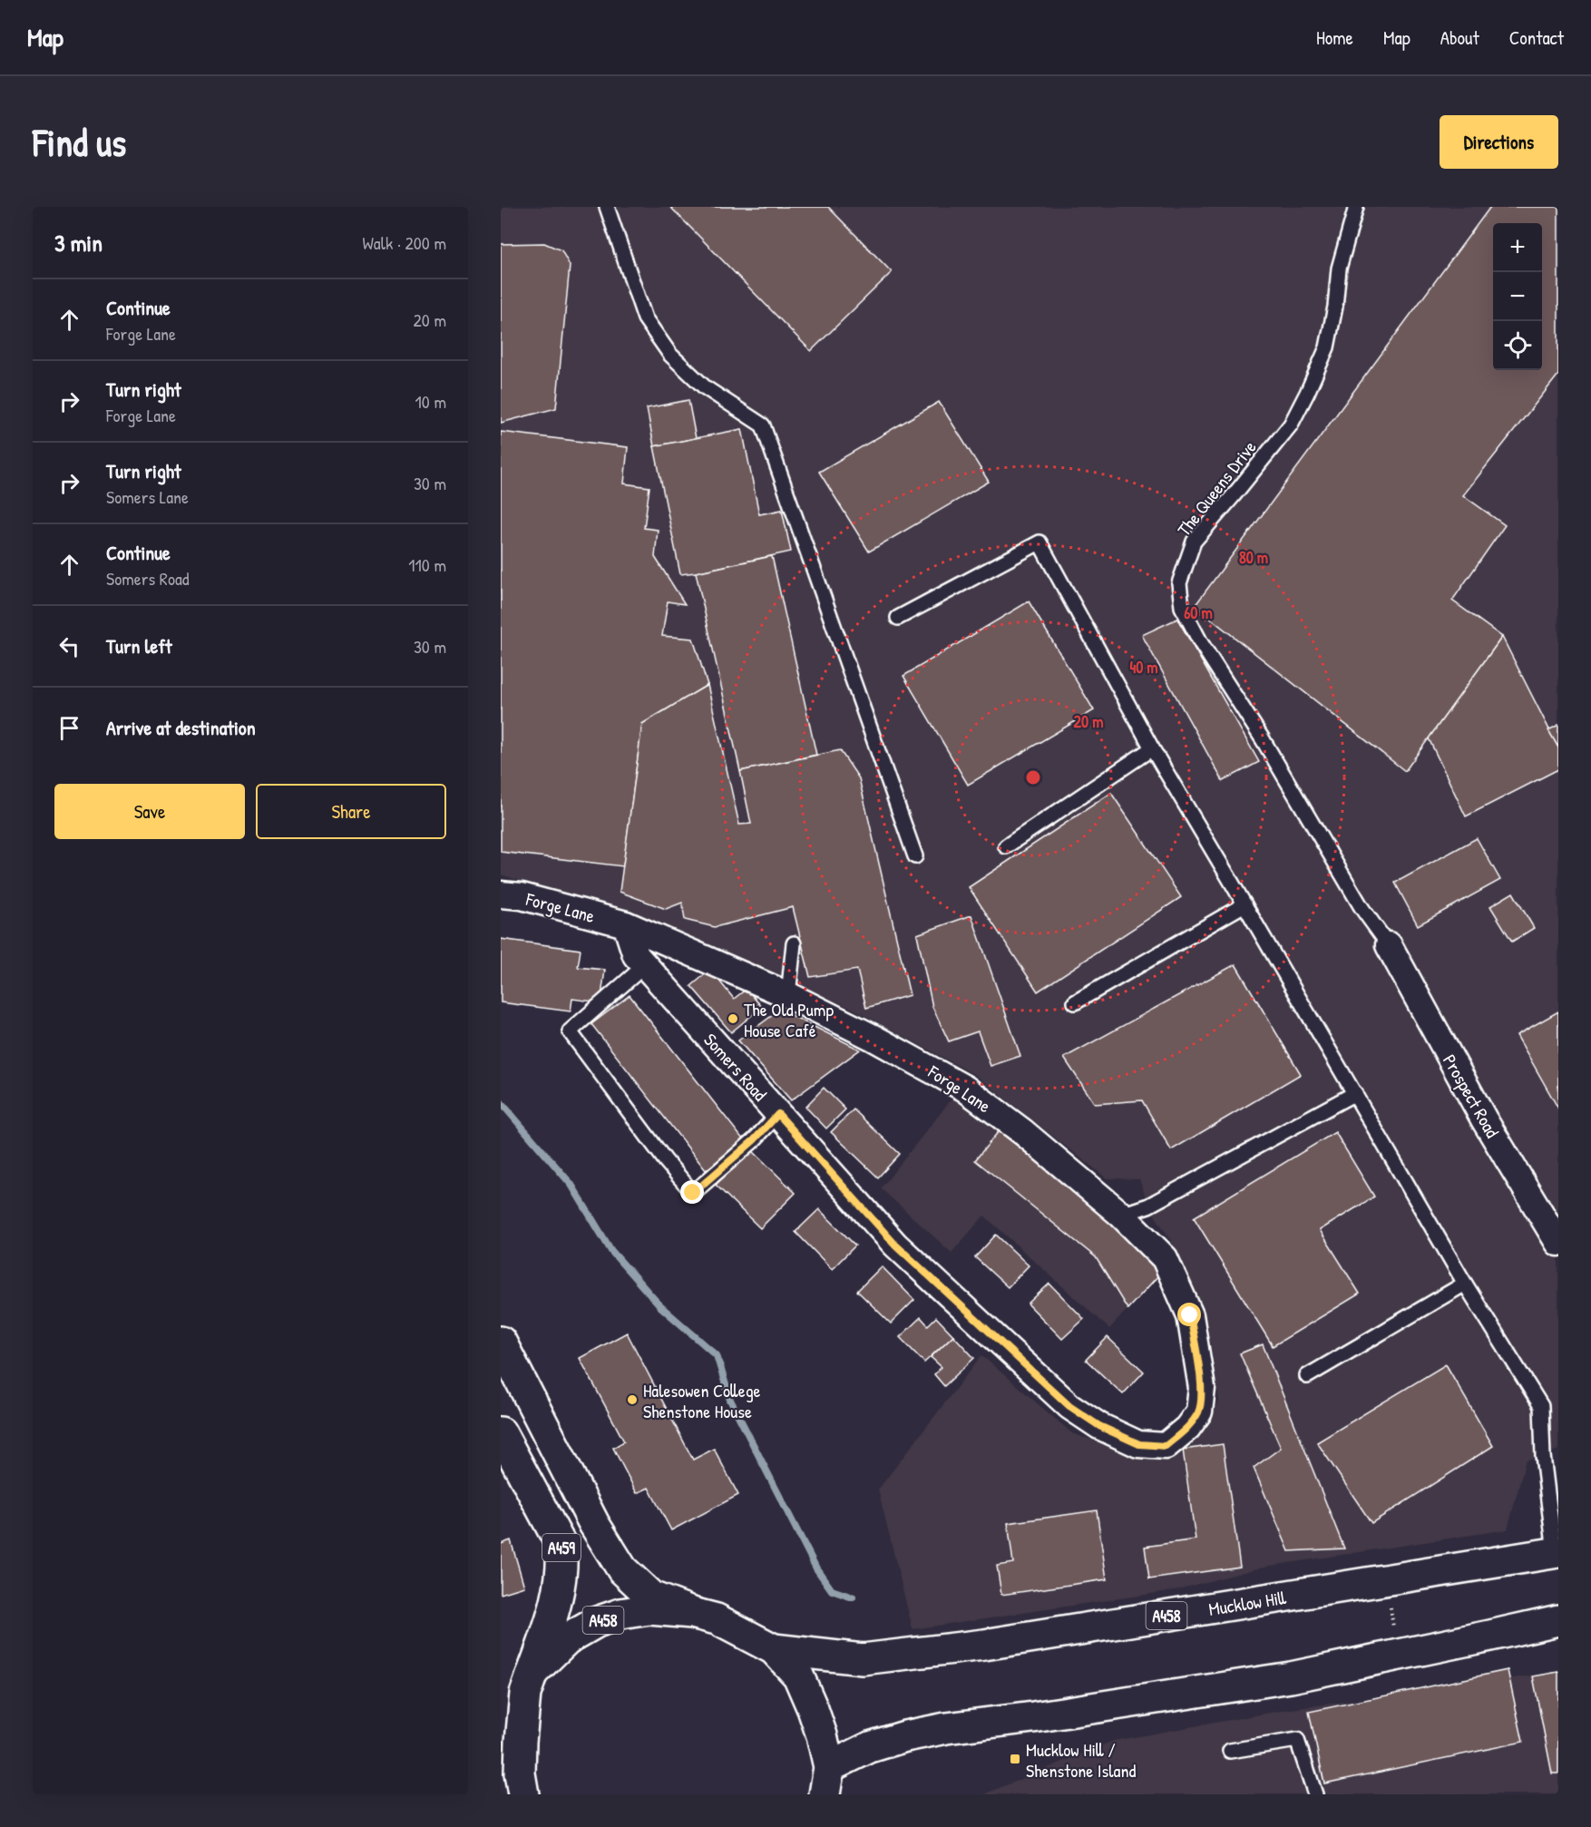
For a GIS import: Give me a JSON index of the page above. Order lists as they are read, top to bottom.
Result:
{
  "streets": {
    "main road": ["A459", "Mucklow Hill", "A458"],
    "street": ["Forge Lane", "Somers Road", "Prospect Road"],
    "lane": ["The Queens Drive"]
  },
  "crossings": [
    ["The Queens Drive", "Prospect Road"],
    ["Forge Lane", "Somers Road"],
    ["A459", "A458"],
    ["Mucklow Hill", "A458"]
  ],
  "places": {
    "other": ["The Old Pump House Café", "Halesowen College Shenstone House"],
    "transit": ["Mucklow Hill / Shenstone Island"]
  },
  "page": {
    "header": "Map",
    "nav": [
      "Home",
      "Map",
      "About",
      "Contact"
    ],
    "buttons": [
      "Directions",
      ["Save", "Share"]
    ],
    "title": "Find us",
    "heading": ["3 min", "Walk · 200 m"],
    "map_buttons": ["+", "−"],
    "list": [
      ["Continue", "Forge Lane", "20 m"],
      ["Turn right", "Forge Lane", "10 m"],
      ["Turn right", "Somers Lane", "30 m"],
      ["Continue", "Somers Road", "110 m"],
      ["Turn left", "30 m"],
      "Arrive at destination"
    ]
  },
  "rings": [
    "80 m",
    "60 m",
    "40 m",
    "20 m"
  ]
}
